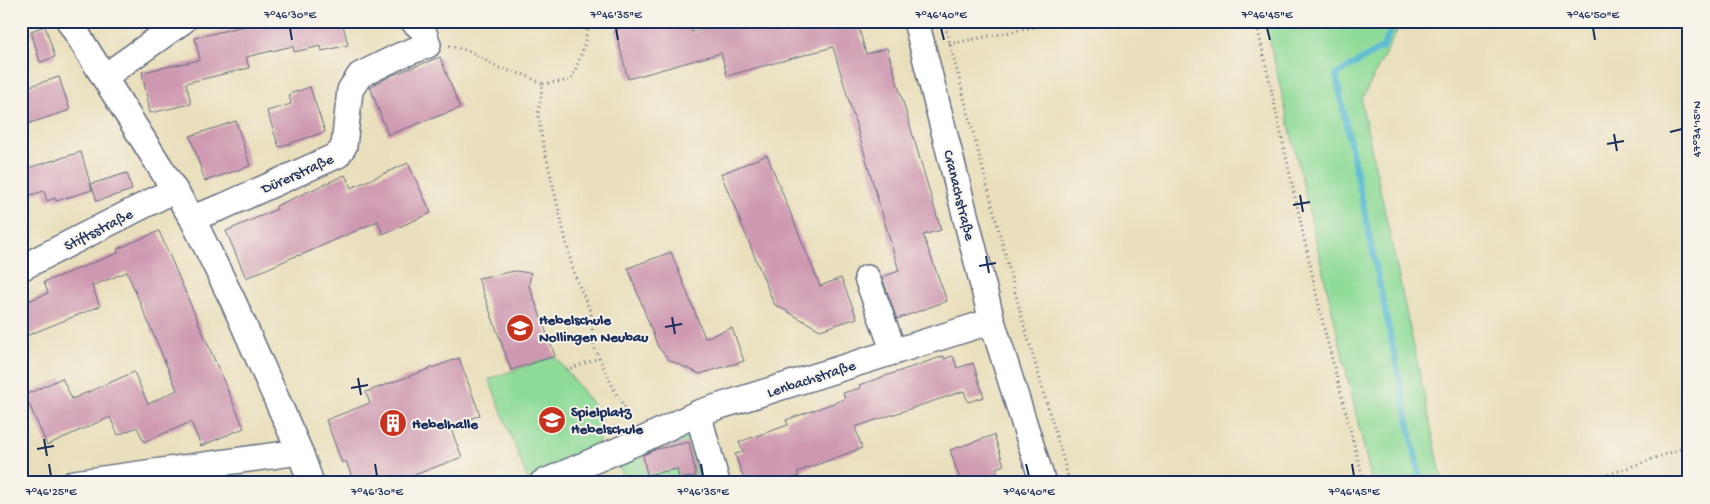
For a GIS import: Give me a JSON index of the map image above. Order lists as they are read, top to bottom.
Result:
{
  "streets": {
    "street": [
      "Dürerstraße",
      "Cranachstraße",
      "Stiftsstraße",
      "Lenbachstraße"
    ]
  },
  "crossings": [
    ["Cranachstraße", "Lenbachstraße"]
  ],
  "places": {
    "school or university": ["Hebelschule Nollingen Neubau", "Spielplatz Hebelschule"],
    "building": ["Hebelhalle"]
  },
  "coordinates": [
    "7°46'30\"E",
    "7°46'35\"E",
    "7°46'40\"E",
    "7°46'45\"E",
    "7°46'50\"E",
    "47°34'15\"N",
    "7°46'25\"E"
  ]
}
